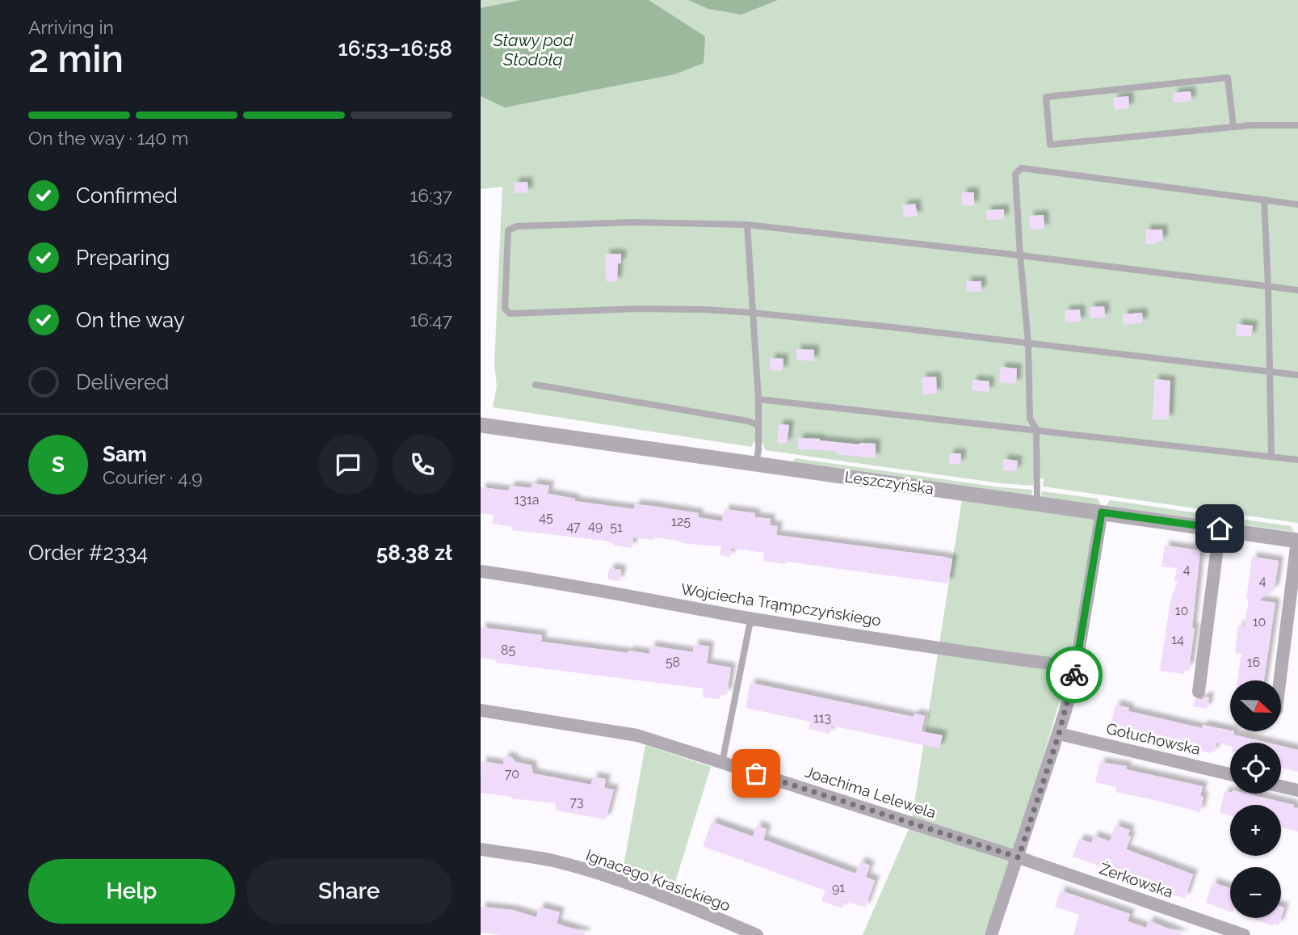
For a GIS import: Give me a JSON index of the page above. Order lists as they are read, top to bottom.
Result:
{
  "streets": {
    "street": [
      "Leszczyńska",
      "Wojciecha Trąmpczyńskiego",
      "Gołuchowska",
      "Joachima Lelewela",
      "Ignacego Krasickiego",
      "Żerkowska"
    ]
  },
  "crossings": [
    ["Joachima Lelewela", "Żerkowska"]
  ],
  "water": ["Stawy pod Stodołą"],
  "house_numbers": [
    "131a",
    "45",
    "125",
    "49",
    "47",
    "51",
    "4",
    "4",
    "10",
    "10",
    "14",
    "85",
    "58",
    "16",
    "113",
    "70",
    "73",
    "91"
  ],
  "north": "right",
  "page": {
    "heading": ["2 min", "Arriving in", "16:53–16:58"],
    "panel": [
      "Sam",
      "Courier · 4.9",
      "Order #2334",
      "58.38 zł"
    ],
    "bar": "On the way · 140 m",
    "list": [
      ["Confirmed", "16:37"],
      ["Preparing", "16:43"],
      ["On the way", "16:47"],
      "Delivered"
    ],
    "round": "S",
    "map_buttons": ["+", "−"],
    "buttons": ["Help", "Share"]
  }
}
